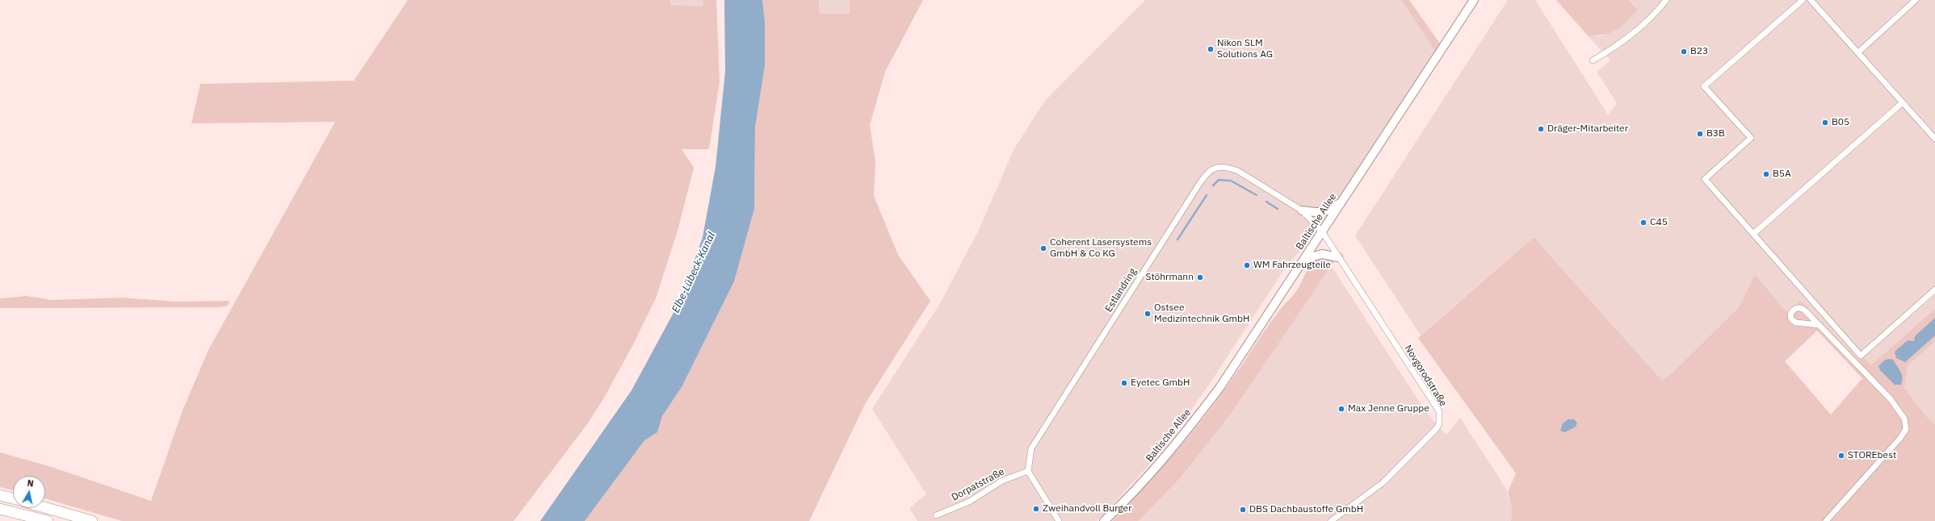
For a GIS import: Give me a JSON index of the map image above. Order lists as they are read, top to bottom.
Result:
{
  "streets": {
    "main road": ["Baltische Allee"],
    "street": ["Estlandring", "Novgorodstraße", "Dorpatstraße"]
  },
  "crossings": [
    ["Baltische Allee", "Estlandring"],
    ["Baltische Allee", "Novgorodstraße"],
    ["Estlandring", "Novgorodstraße"],
    ["Estlandring", "Dorpatstraße"]
  ],
  "water": ["Elbe-Lübeck-Kanal"],
  "places": [
    "Nikon SLM Solutions AG",
    "B23",
    "B05",
    "Dräger-Mitarbeiter",
    "B3B",
    "B5A",
    "C45",
    "Coherent Lasersystems GmbH & Co KG",
    "WM Fahrzeugteile",
    "Stöhrmann",
    "Ostsee Medizintechnik GmbH",
    "Eyetec GmbH",
    "Max Jenne Gruppe",
    "STOREbest",
    "Zweihandvoll Burger",
    "DBS Dachbaustoffe GmbH"
  ],
  "north": "top"
}
